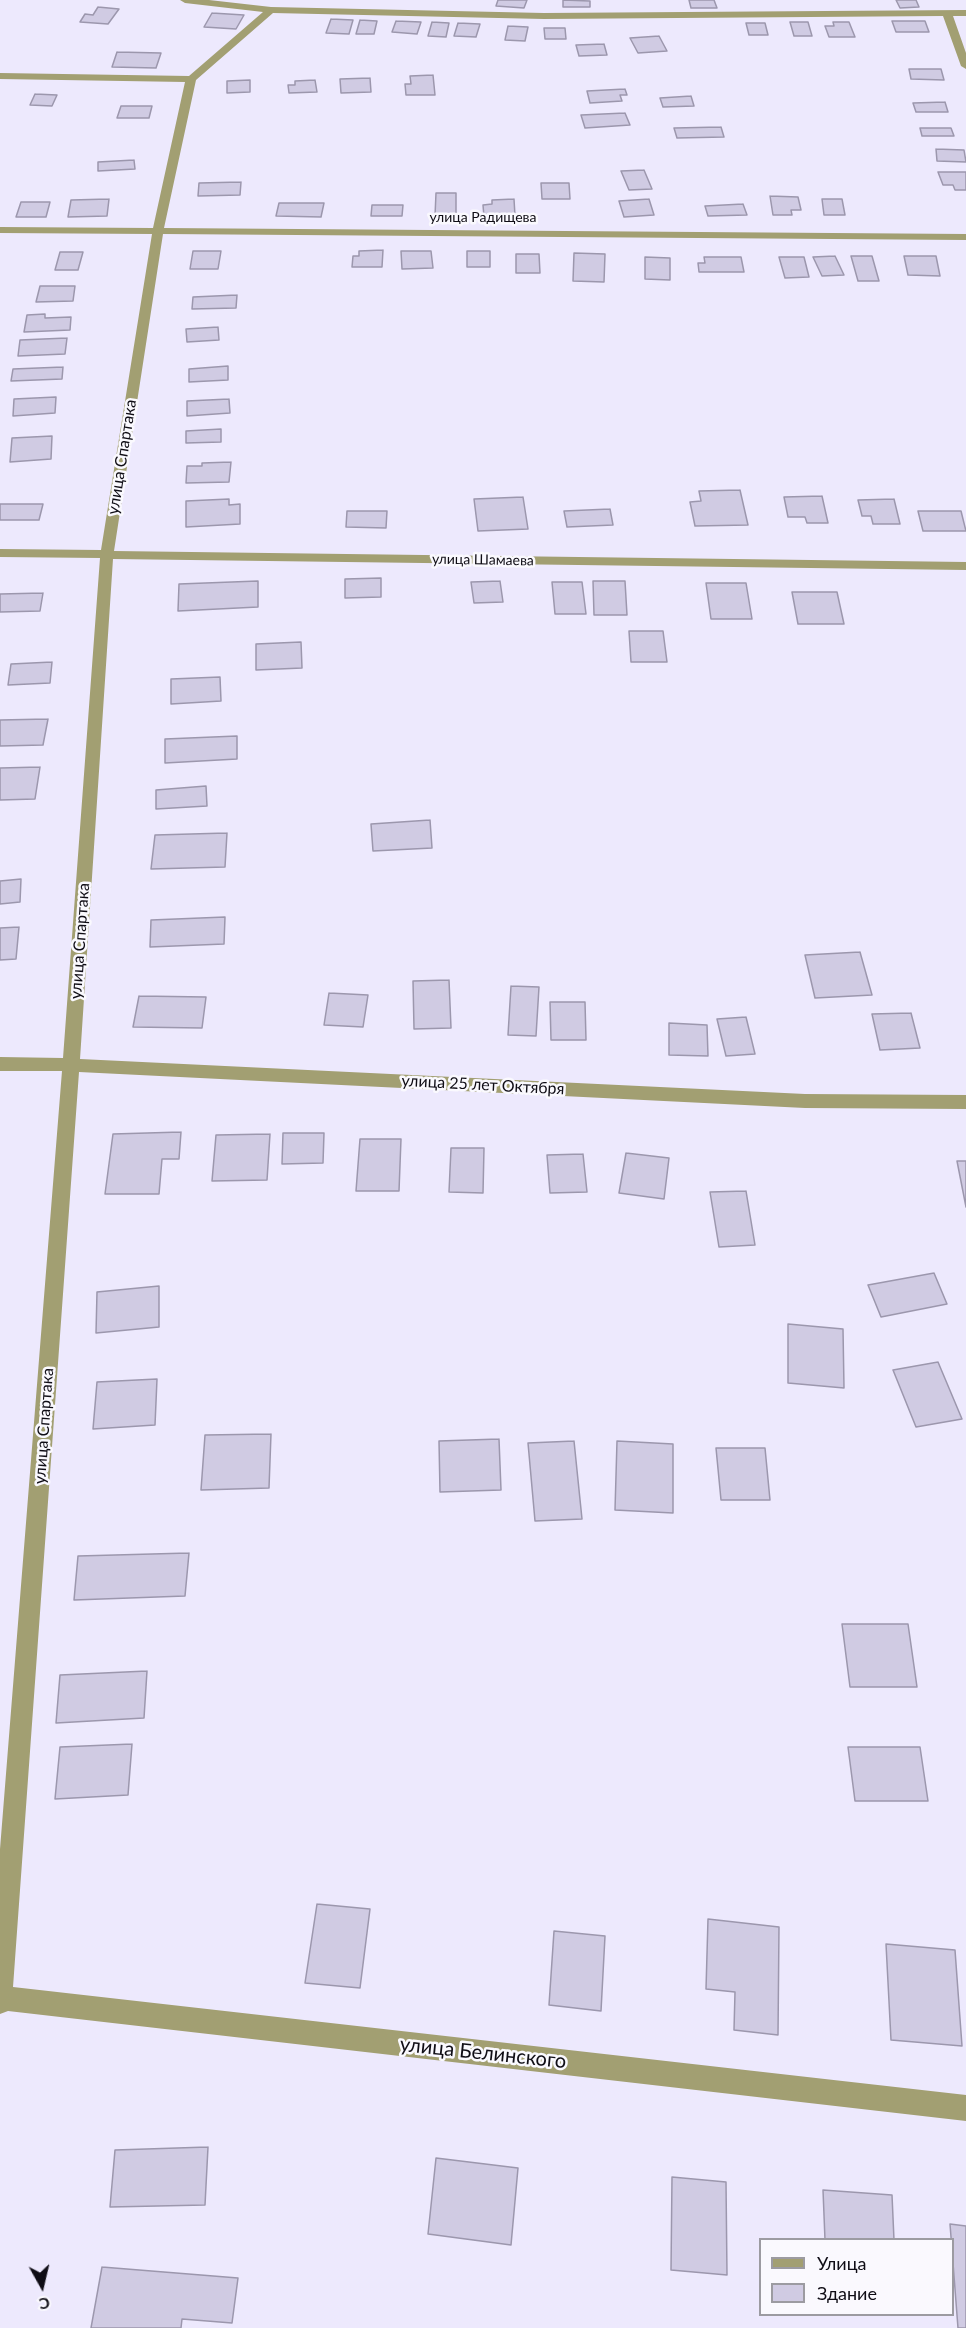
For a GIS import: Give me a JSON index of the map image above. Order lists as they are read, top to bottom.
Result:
{
  "streets": {
    "street": [
      "улица Радищева",
      "улица Спартака",
      "улица Шамаева",
      "улица 25 лет Октября",
      "улица Белинского"
    ]
  },
  "crossings": [
    ["улица Радищева", "улица Спартака"],
    ["улица Спартака", "улица Шамаева"],
    ["улица Спартака", "улица 25 лет Октября"],
    ["улица Спартака", "улица Белинского"]
  ],
  "legend": ["Улица", "Здание"],
  "north": "bottom"
}
